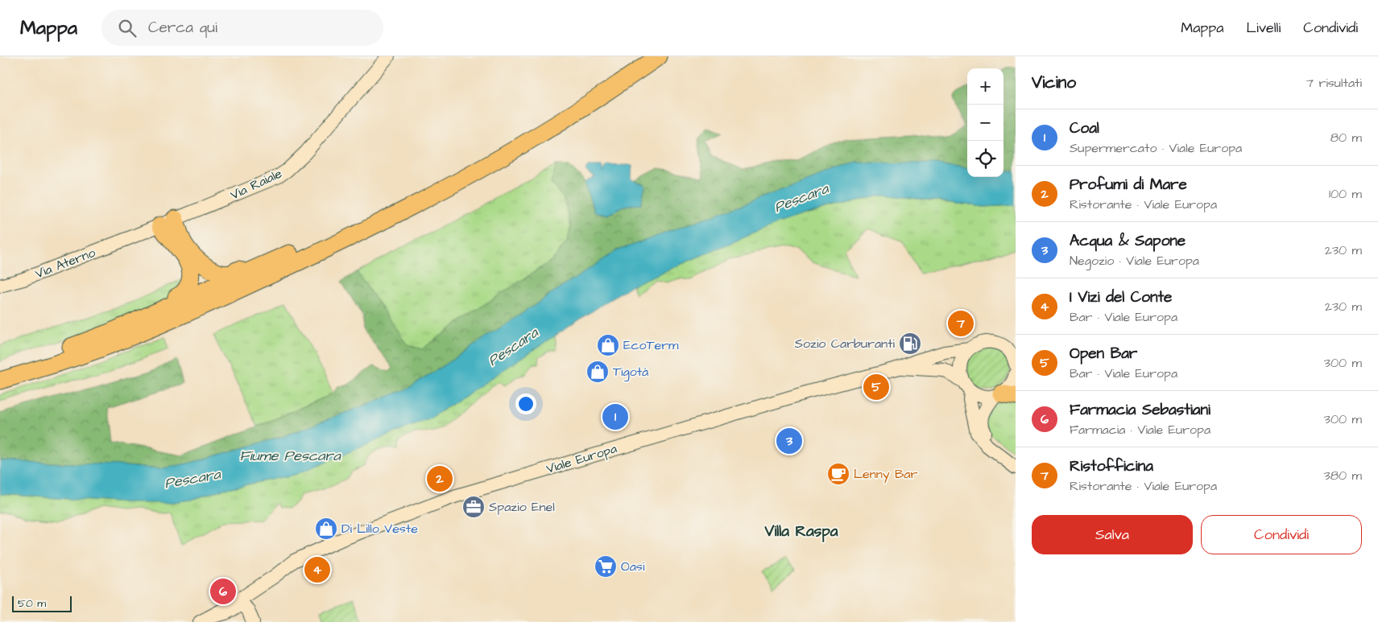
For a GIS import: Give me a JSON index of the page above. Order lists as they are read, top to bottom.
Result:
{
  "streets": {
    "main road": ["Via Raiale", "Via Aterno", "Viale Europa"]
  },
  "crossings": [
    ["Via Raiale", "Via Aterno"]
  ],
  "districts": ["Villa Raspa"],
  "water": ["Pescara", "Fiume Pescara"],
  "places": {
    "fuel station": ["Sozio Carburanti"],
    "shop": ["EcoTerm", "Tigotà", "Di Lillo Veste"],
    "cafe": ["Lenny Bar"],
    "office": ["Spazio Enel"],
    "supermarket": ["Oasi"]
  },
  "scale_bar": "50 m",
  "page": {
    "header": "Mappa",
    "search": "Cerca qui",
    "nav": ["Mappa", "Livelli", "Condividi"],
    "heading": ["Vicino", "7 risultati"],
    "map_buttons": ["+", "−"],
    "list": [
      {
        "mark": "1",
        "name": "Coal",
        "note": "Supermercato · Viale Europa",
        "value": "80 m"
      },
      {
        "mark": "2",
        "name": "Profumi di Mare",
        "note": "Ristorante · Viale Europa",
        "value": "100 m"
      },
      {
        "mark": "3",
        "name": "Acqua & Sapone",
        "note": "Negozio · Viale Europa",
        "value": "230 m"
      },
      {
        "mark": "4",
        "name": "I Vizi del Conte",
        "note": "Bar · Viale Europa",
        "value": "230 m"
      },
      {
        "mark": "5",
        "name": "Open Bar",
        "note": "Bar · Viale Europa",
        "value": "300 m"
      },
      {
        "mark": "6",
        "name": "Farmacia Sebastiani",
        "note": "Farmacia · Viale Europa",
        "value": "300 m"
      },
      {
        "mark": "7",
        "name": "Ristofficina",
        "note": "Ristorante · Viale Europa",
        "value": "380 m"
      }
    ],
    "pins": [
      "7",
      "5",
      "1",
      "3",
      "2",
      "4",
      "6"
    ],
    "buttons": ["Salva", "Condividi"],
    "scale": "50 m"
  }
}
